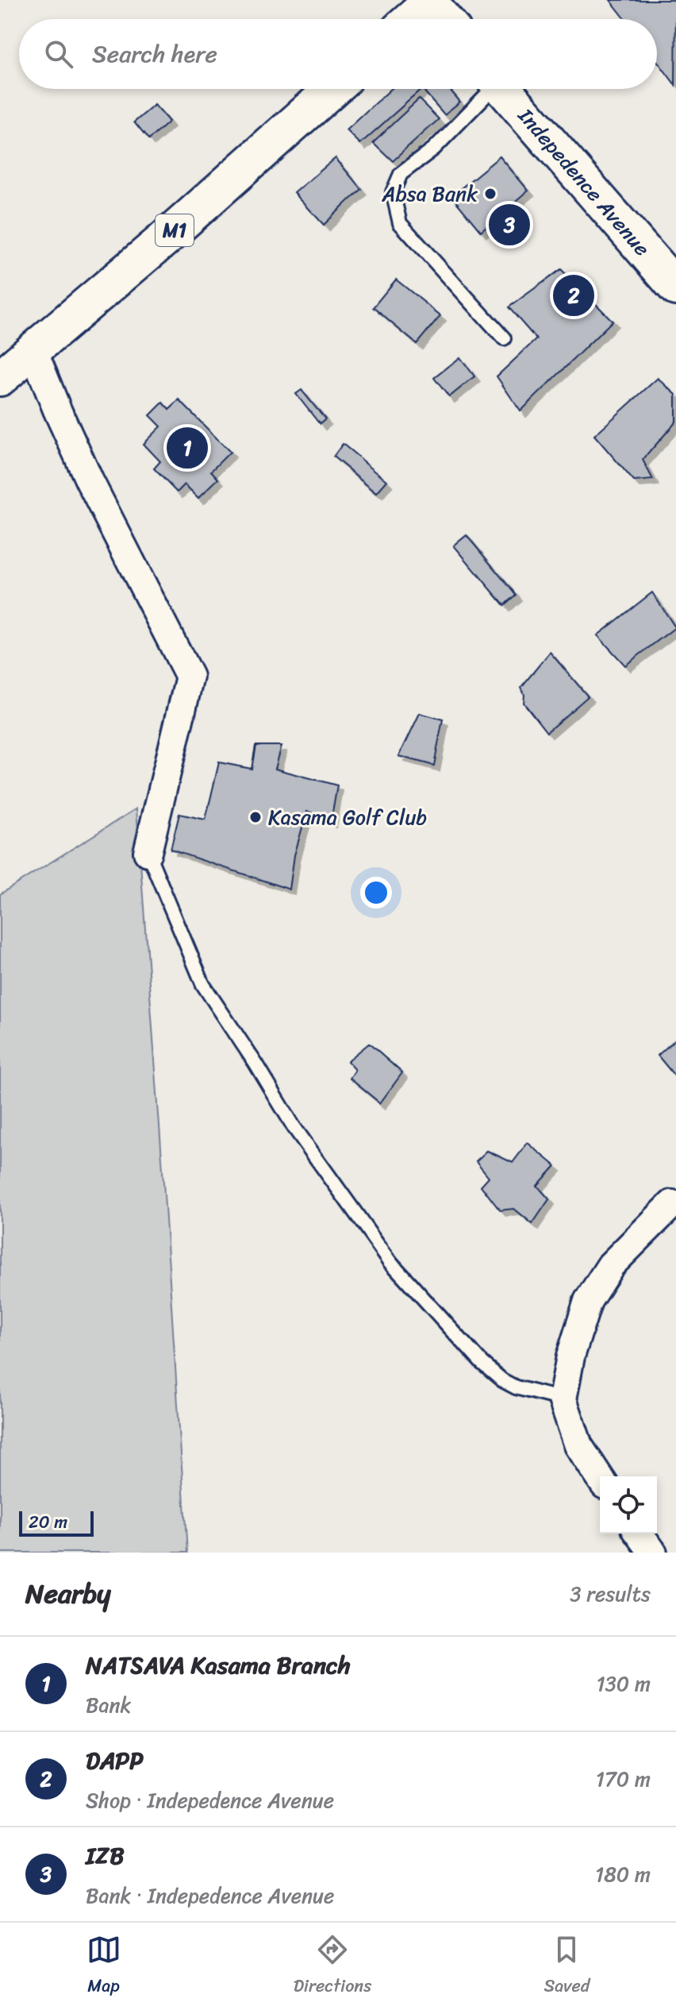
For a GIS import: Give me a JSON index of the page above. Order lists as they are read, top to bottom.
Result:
{
  "streets": {
    "main road": ["Indepedence Avenue", "M1"]
  },
  "places": ["Absa Bank", "Kasama Golf Club"],
  "scale_bar": "20 m",
  "page": {
    "search": "Search here",
    "pins": ["3", "2", "1"],
    "scale": "20 m",
    "heading": ["Nearby", "3 results"],
    "list": [
      {
        "mark": "1",
        "name": "NATSAVA Kasama Branch",
        "note": "Bank",
        "value": "130 m"
      },
      {
        "mark": "2",
        "name": "DAPP",
        "note": "Shop · Indepedence Avenue",
        "value": "170 m"
      },
      {
        "mark": "3",
        "name": "IZB",
        "note": "Bank · Indepedence Avenue",
        "value": "180 m"
      }
    ],
    "nav": ["Map", "Directions", "Saved"]
  }
}
